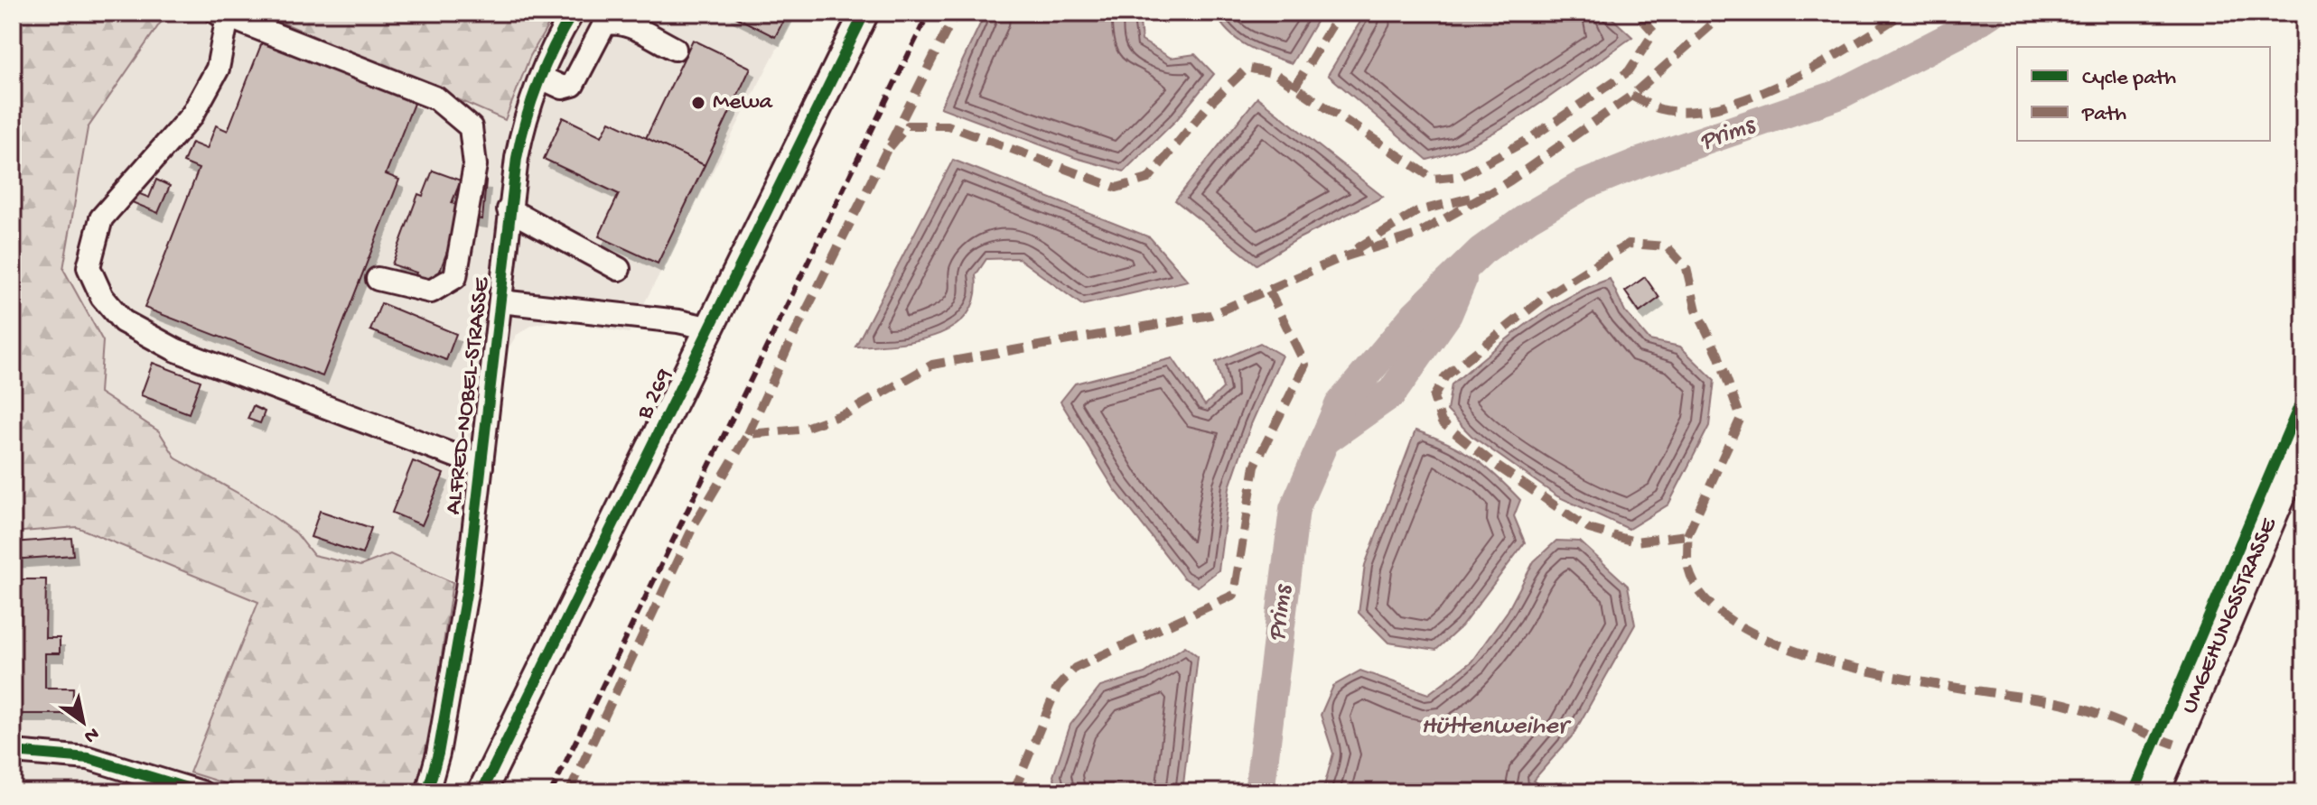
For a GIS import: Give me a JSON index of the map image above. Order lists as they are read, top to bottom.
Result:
{
  "streets": {
    "main road": ["B 269", "UMGEHUNGSSTRASSE"],
    "street": ["ALFRED-NOBEL-STRASSE"]
  },
  "crossings": [
    ["B 269", "ALFRED-NOBEL-STRASSE"]
  ],
  "water": ["Prims", "Hüttenweiher"],
  "places": ["Mewa"],
  "legend": ["Cycle path", "Path"],
  "north": "bottom right"
}
